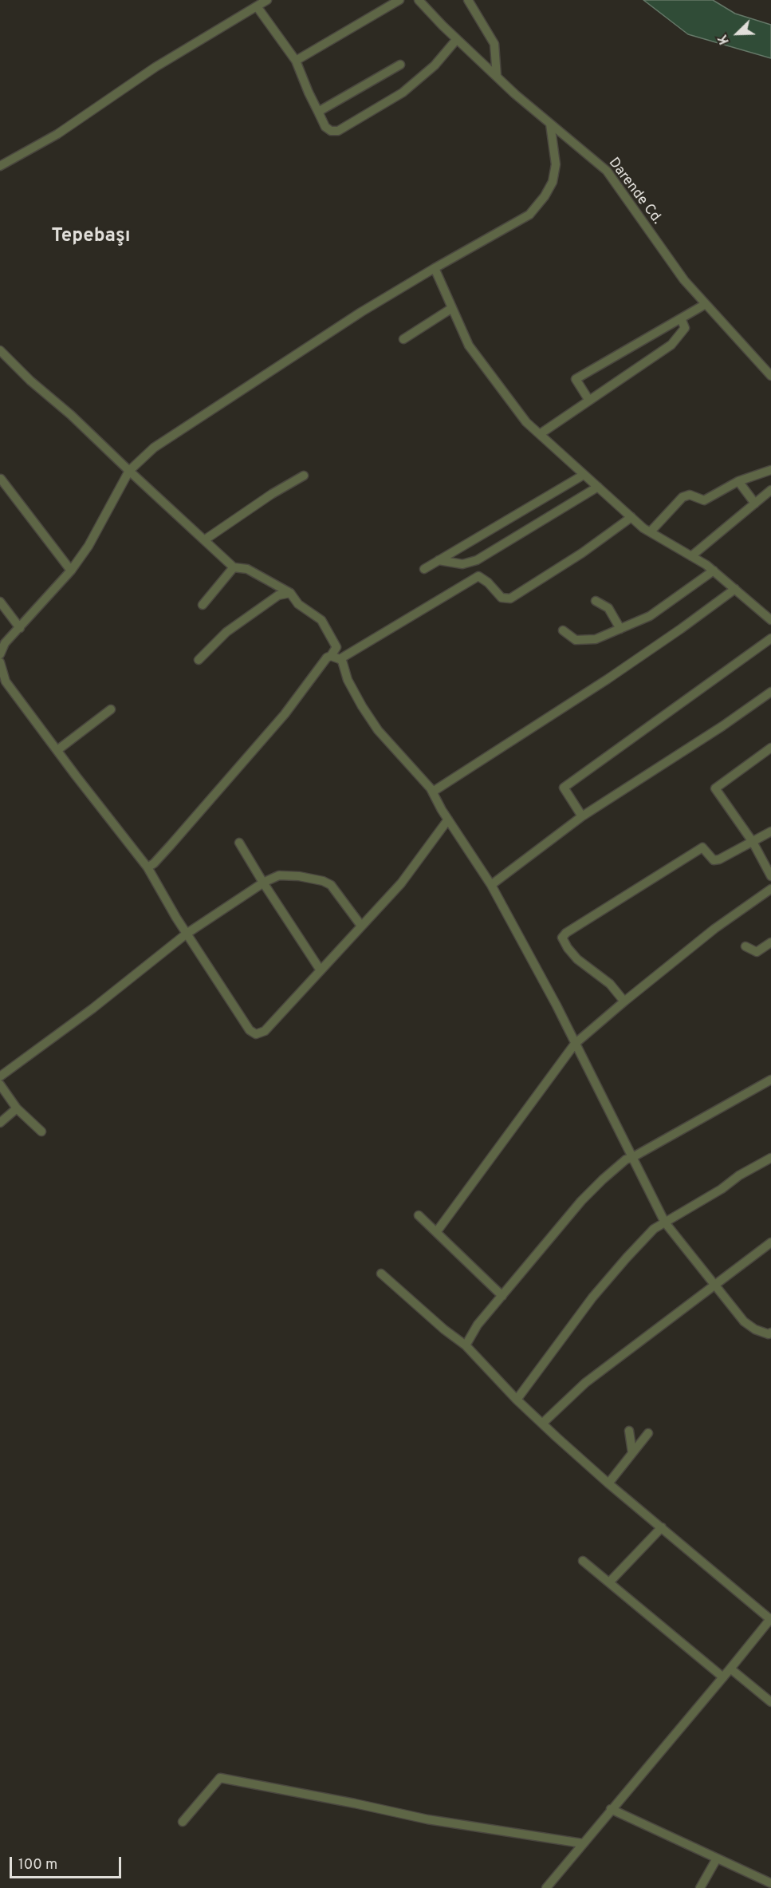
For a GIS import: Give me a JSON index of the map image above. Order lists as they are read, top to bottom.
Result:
{
  "streets": {
    "street": ["Darende Cd."]
  },
  "districts": ["Tepebaşı"],
  "scale_bar": "100 m",
  "north": "bottom left"
}
